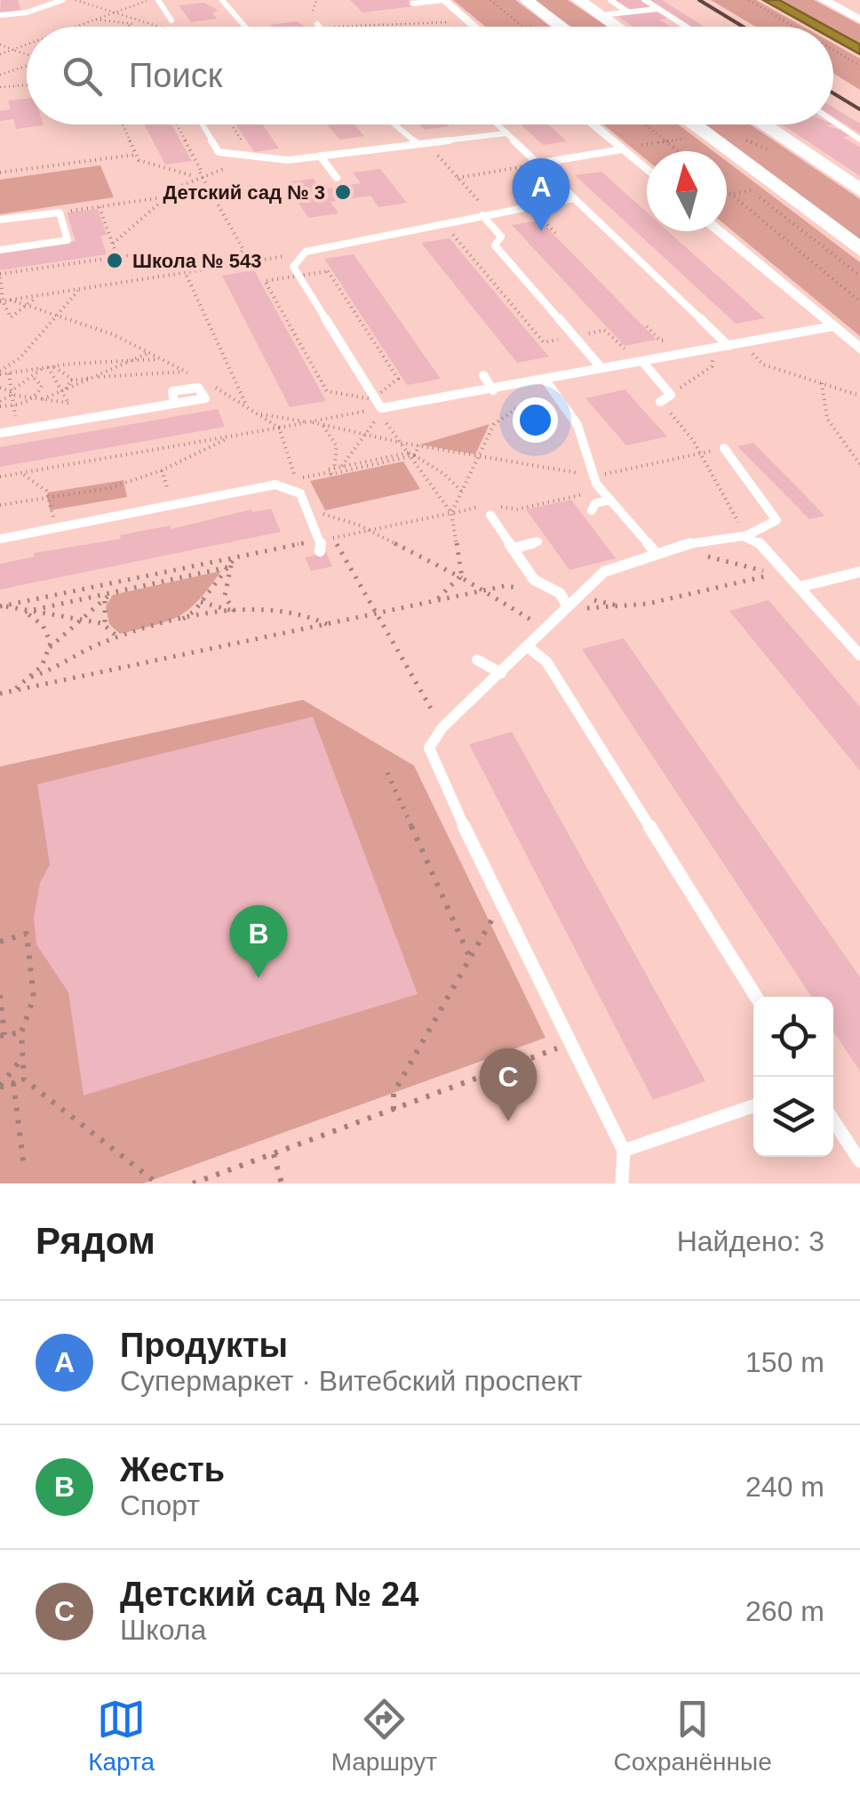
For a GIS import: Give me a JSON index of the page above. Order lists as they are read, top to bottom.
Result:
{
  "places": ["Детский сад № 3", "Школа № 543"],
  "north": "top",
  "page": {
    "search": "Поиск",
    "pins": ["A", "B", "C"],
    "heading": ["Рядом", "Найдено: 3"],
    "list": [
      {
        "mark": "A",
        "name": "Продукты",
        "note": "Супермаркет · Витебский проспект",
        "value": "150 m"
      },
      {
        "mark": "B",
        "name": "Жесть",
        "note": "Спорт",
        "value": "240 m"
      },
      {
        "mark": "C",
        "name": "Детский сад № 24",
        "note": "Школа",
        "value": "260 m"
      }
    ],
    "nav": ["Карта", "Маршрут", "Сохранённые"]
  }
}
